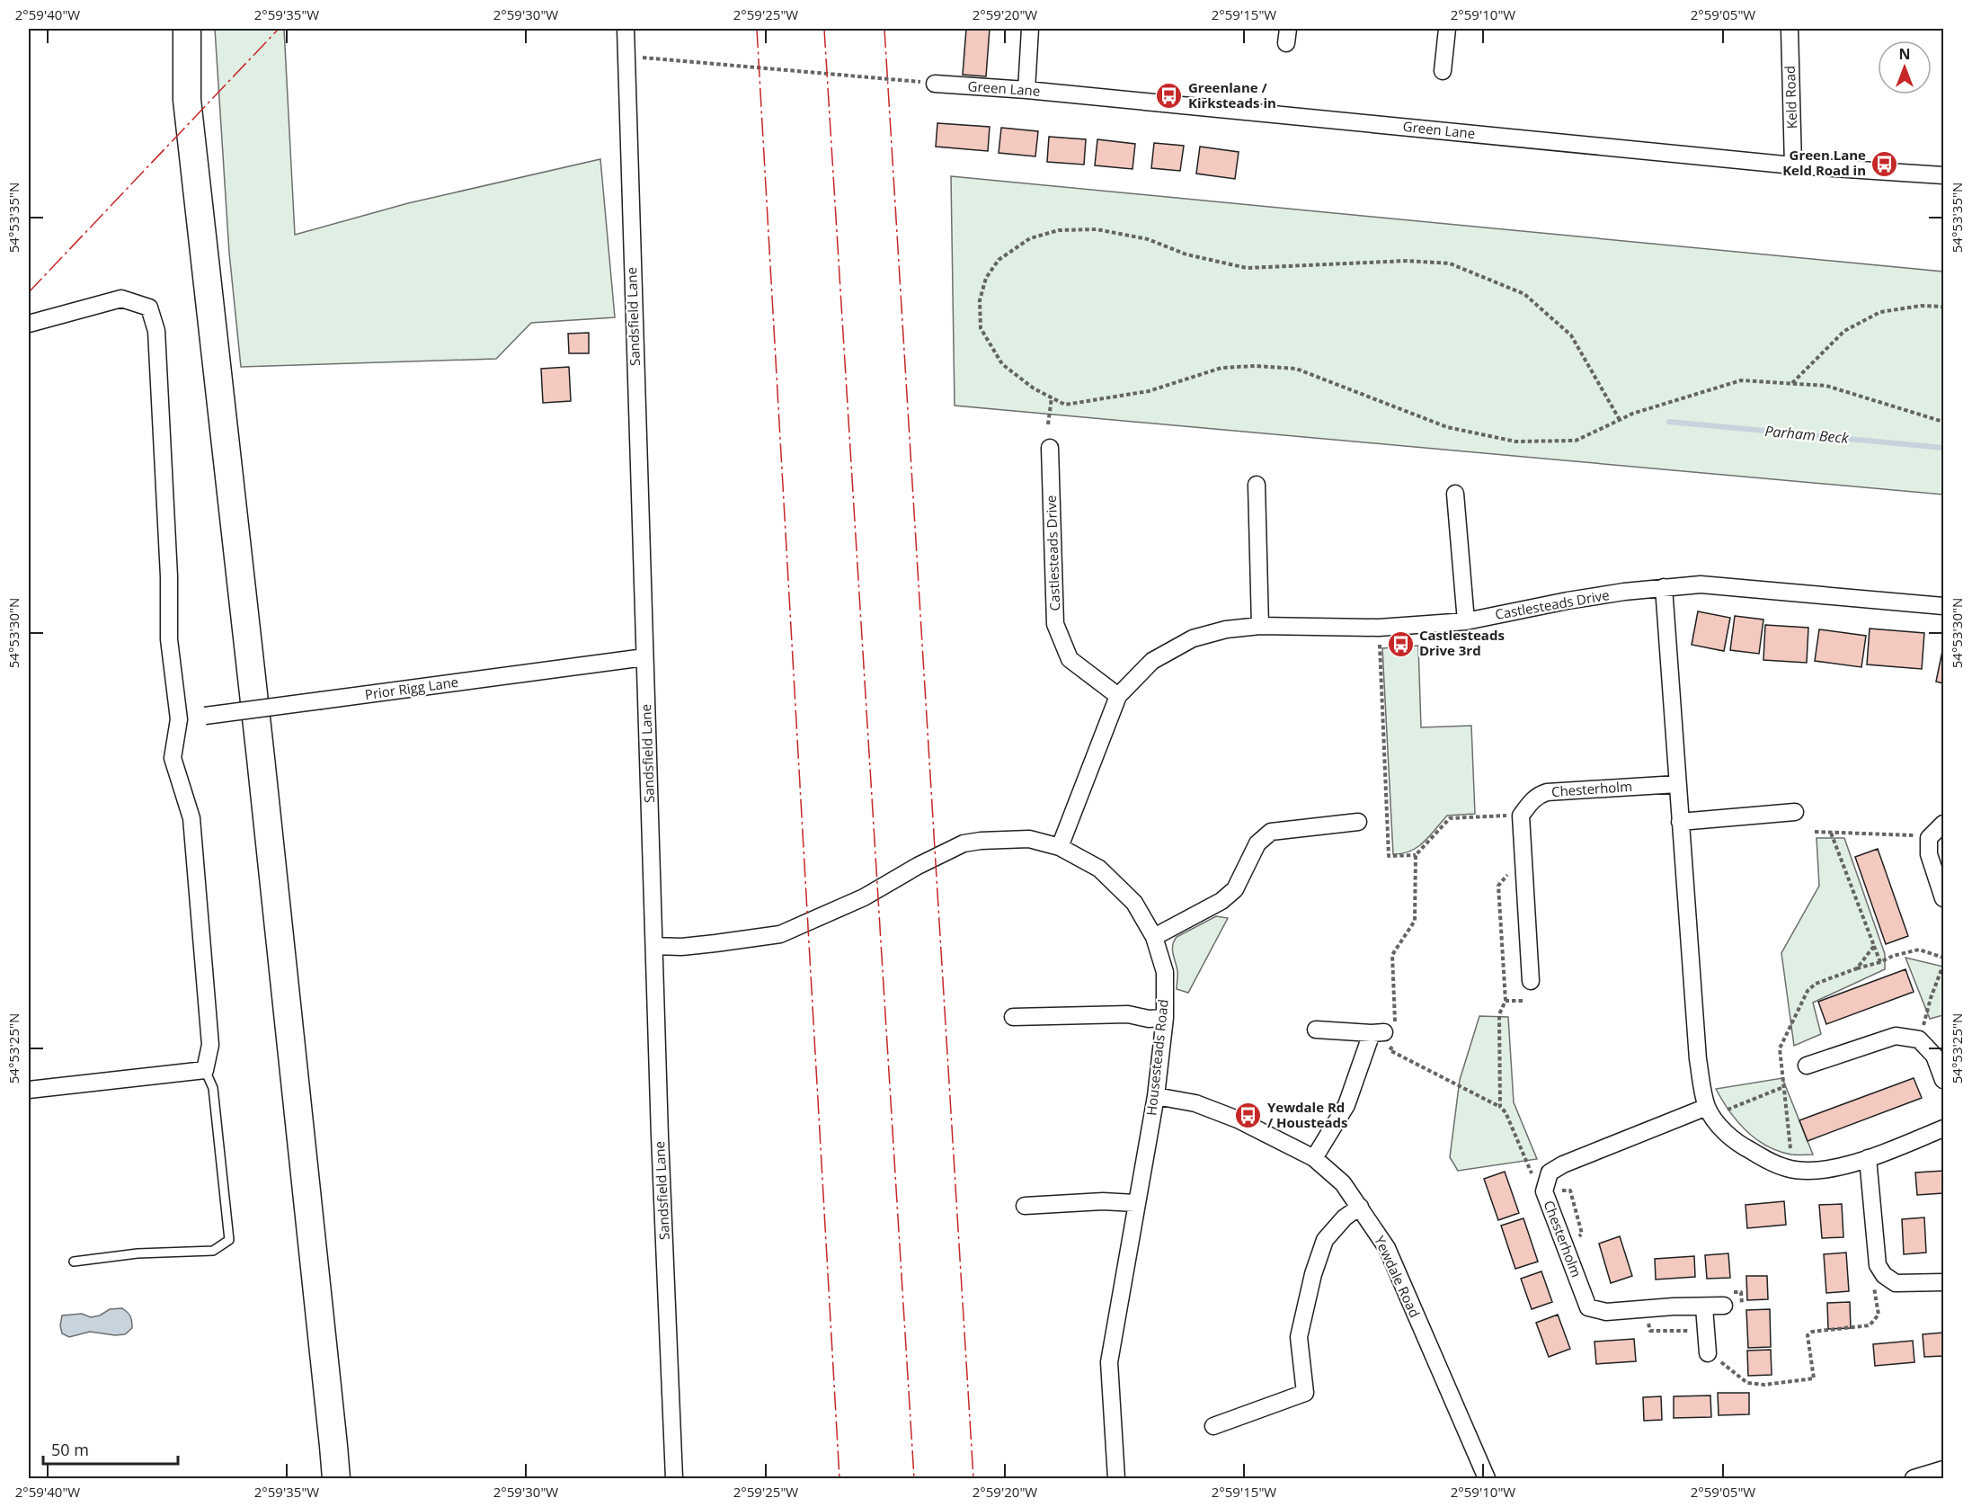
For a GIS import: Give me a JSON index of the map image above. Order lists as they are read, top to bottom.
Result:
{
  "streets": {
    "street": [
      "Green Lane",
      "Keld Road",
      "Sandsfield Lane",
      "Castlesteads Drive",
      "Prior Rigg Lane",
      "Chesterholm",
      "Housesteads Road",
      "Yewdale Road"
    ]
  },
  "crossings": [
    ["Green Lane", "Keld Road"],
    ["Sandsfield Lane", "Prior Rigg Lane"],
    ["Sandsfield Lane", "Housesteads Road"],
    ["Castlesteads Drive", "Housesteads Road"],
    ["Housesteads Road", "Yewdale Road"]
  ],
  "water": ["Parham Beck"],
  "places": {
    "bus stop": [
      "Greenlane / Kirksteads in",
      "Green Lane Keld Road in",
      "Castlesteads Drive 3rd",
      "Yewdale Rd / Housteads"
    ]
  },
  "scale_bar": "50 m",
  "north": "top",
  "coordinates": [
    "2°59'40\"W",
    "2°59'35\"W",
    "2°59'30\"W",
    "2°59'25\"W",
    "2°59'20\"W",
    "2°59'15\"W",
    "2°59'10\"W",
    "2°59'05\"W",
    "54°53'35\"N",
    "54°53'30\"N",
    "54°53'25\"N"
  ]
}
